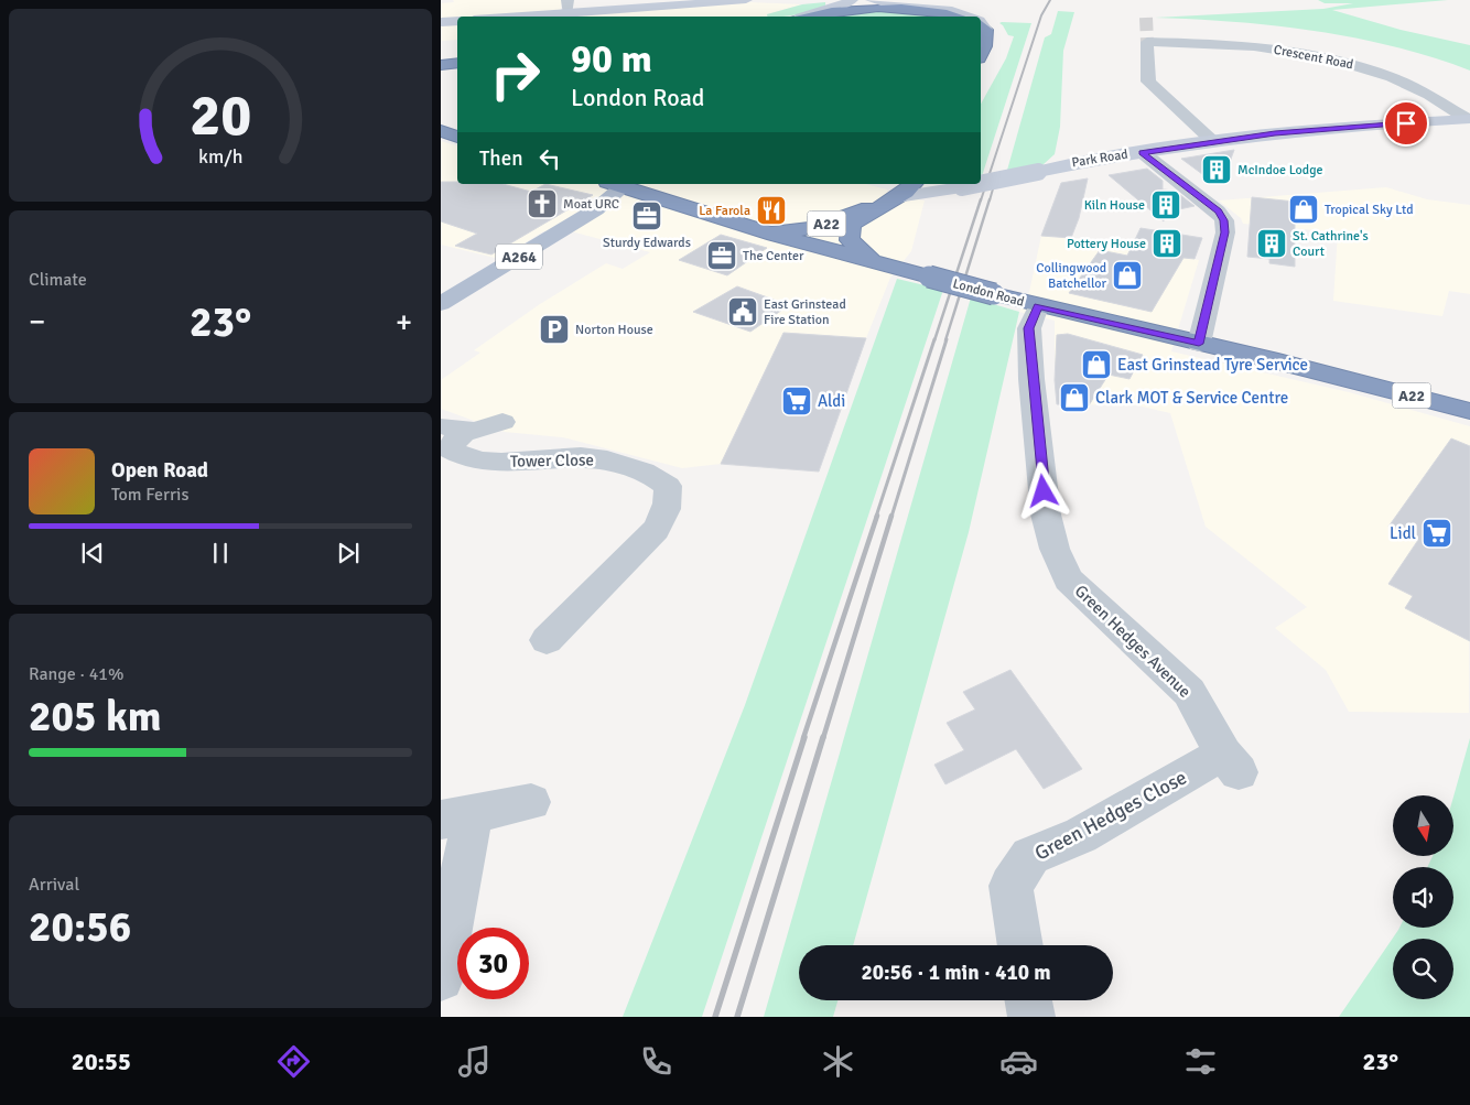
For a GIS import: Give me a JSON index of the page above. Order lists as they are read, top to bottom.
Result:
{
  "streets": {
    "highway": ["A22", "London Road"],
    "main road": ["A264"],
    "street": [
      "Crescent Road",
      "Park Road",
      "Tower Close",
      "Green Hedges Avenue",
      "Green Hedges Close"
    ]
  },
  "crossings": [
    ["Crescent Road", "Park Road"],
    ["Park Road", "A22"],
    ["A22", "London Road"],
    ["A264", "London Road"],
    ["London Road", "Green Hedges Avenue"],
    ["Green Hedges Avenue", "Green Hedges Close"]
  ],
  "places": {
    "building": [
      "McIndoe Lodge",
      "Kiln House",
      "Pottery House",
      "St. Cathrine's Court"
    ],
    "church": ["Moat URC"],
    "shop": [
      "Tropical Sky Ltd",
      "Collingwood Batchellor",
      "East Grinstead Tyre Service",
      "Clark MOT & Service Centre"
    ],
    "restaurant": ["La Farola"],
    "office": ["Sturdy Edwards", "The Center"],
    "public building": ["East Grinstead Fire Station"],
    "parking": ["Norton House"],
    "supermarket": ["Aldi", "Lidl"]
  },
  "north": "bottom",
  "page": {
    "turn": ["90 m", "London Road"],
    "then": "Then",
    "tile": [
      "Climate",
      ["Range · 41%", "205 km"],
      ["Arrival", "20:56"]
    ],
    "heat": ["−", "23°", "+"],
    "song": ["Open Road", "Tom Ferris"],
    "limit": "30",
    "trip": "20:56 · 1 min · 410 m",
    "tabs": ["20:55", "23°"],
    "gauge": ["20", "km/h"]
  }
}
